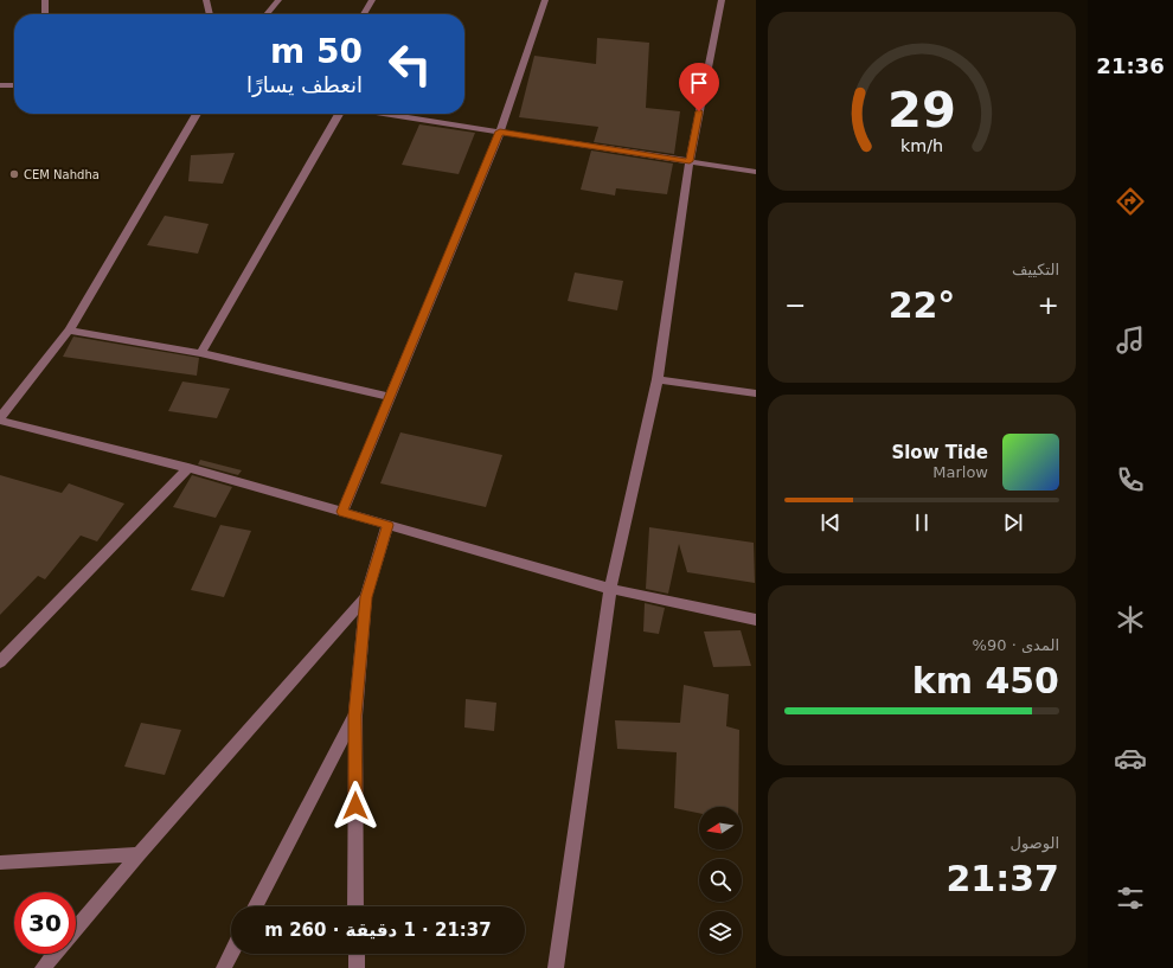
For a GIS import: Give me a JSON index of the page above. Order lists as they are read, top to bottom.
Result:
{
  "places": ["CEM Nahdha"],
  "north": "left",
  "page": {
    "tabs": "21:36",
    "turn": ["50 m", "انعطف يسارًا"],
    "tile": [
      "التكييف",
      ["المدى · 90%", "450 km"],
      ["الوصول", "21:37"]
    ],
    "heat": ["−", "22°", "+"],
    "song": ["Slow Tide", "Marlow"],
    "limit": "30",
    "trip": "21:37 · 1 دقيقة · 260 m",
    "gauge": ["29", "km/h"]
  }
}
